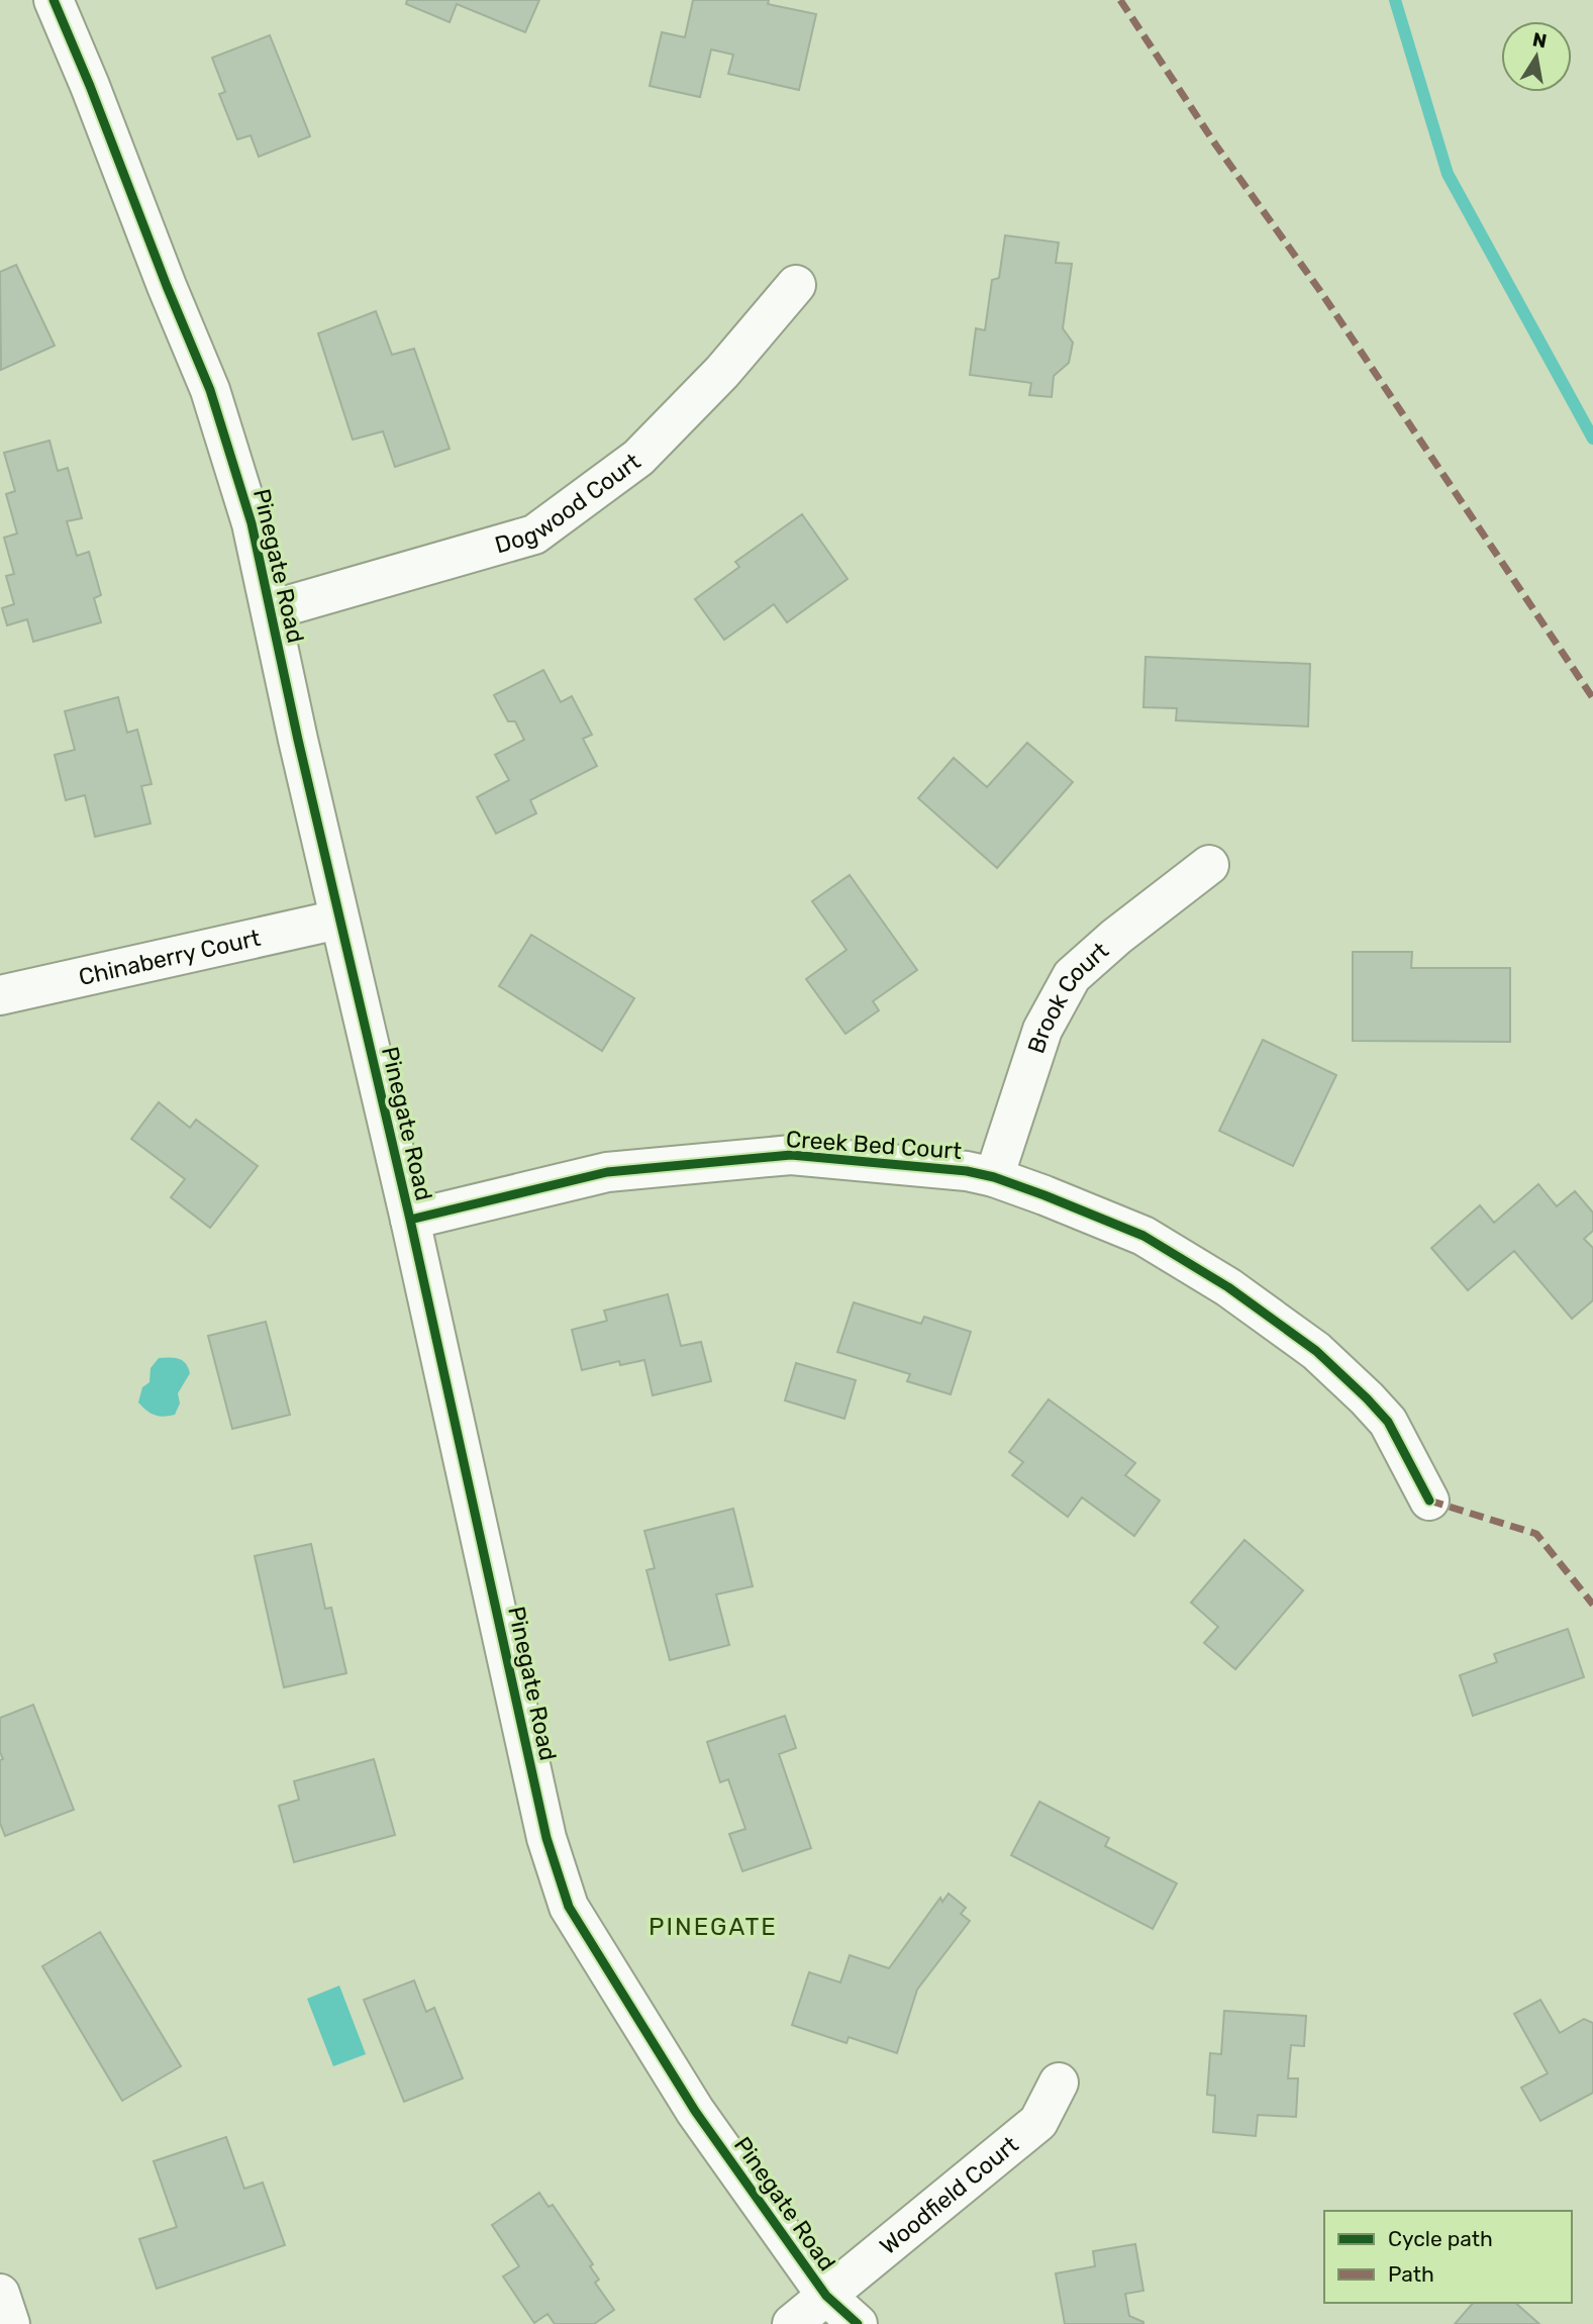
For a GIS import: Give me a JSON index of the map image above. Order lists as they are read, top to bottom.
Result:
{
  "streets": {
    "street": [
      "Dogwood Court",
      "Pinegate Road",
      "Chinaberry Court",
      "Brook Court",
      "Creek Bed Court",
      "Woodfield Court"
    ]
  },
  "crossings": [
    ["Dogwood Court", "Pinegate Road"],
    ["Pinegate Road", "Chinaberry Court"],
    ["Pinegate Road", "Creek Bed Court"],
    ["Pinegate Road", "Woodfield Court"],
    ["Brook Court", "Creek Bed Court"]
  ],
  "districts": ["PINEGATE"],
  "legend": ["Cycle path", "Path"],
  "north": "top"
}
